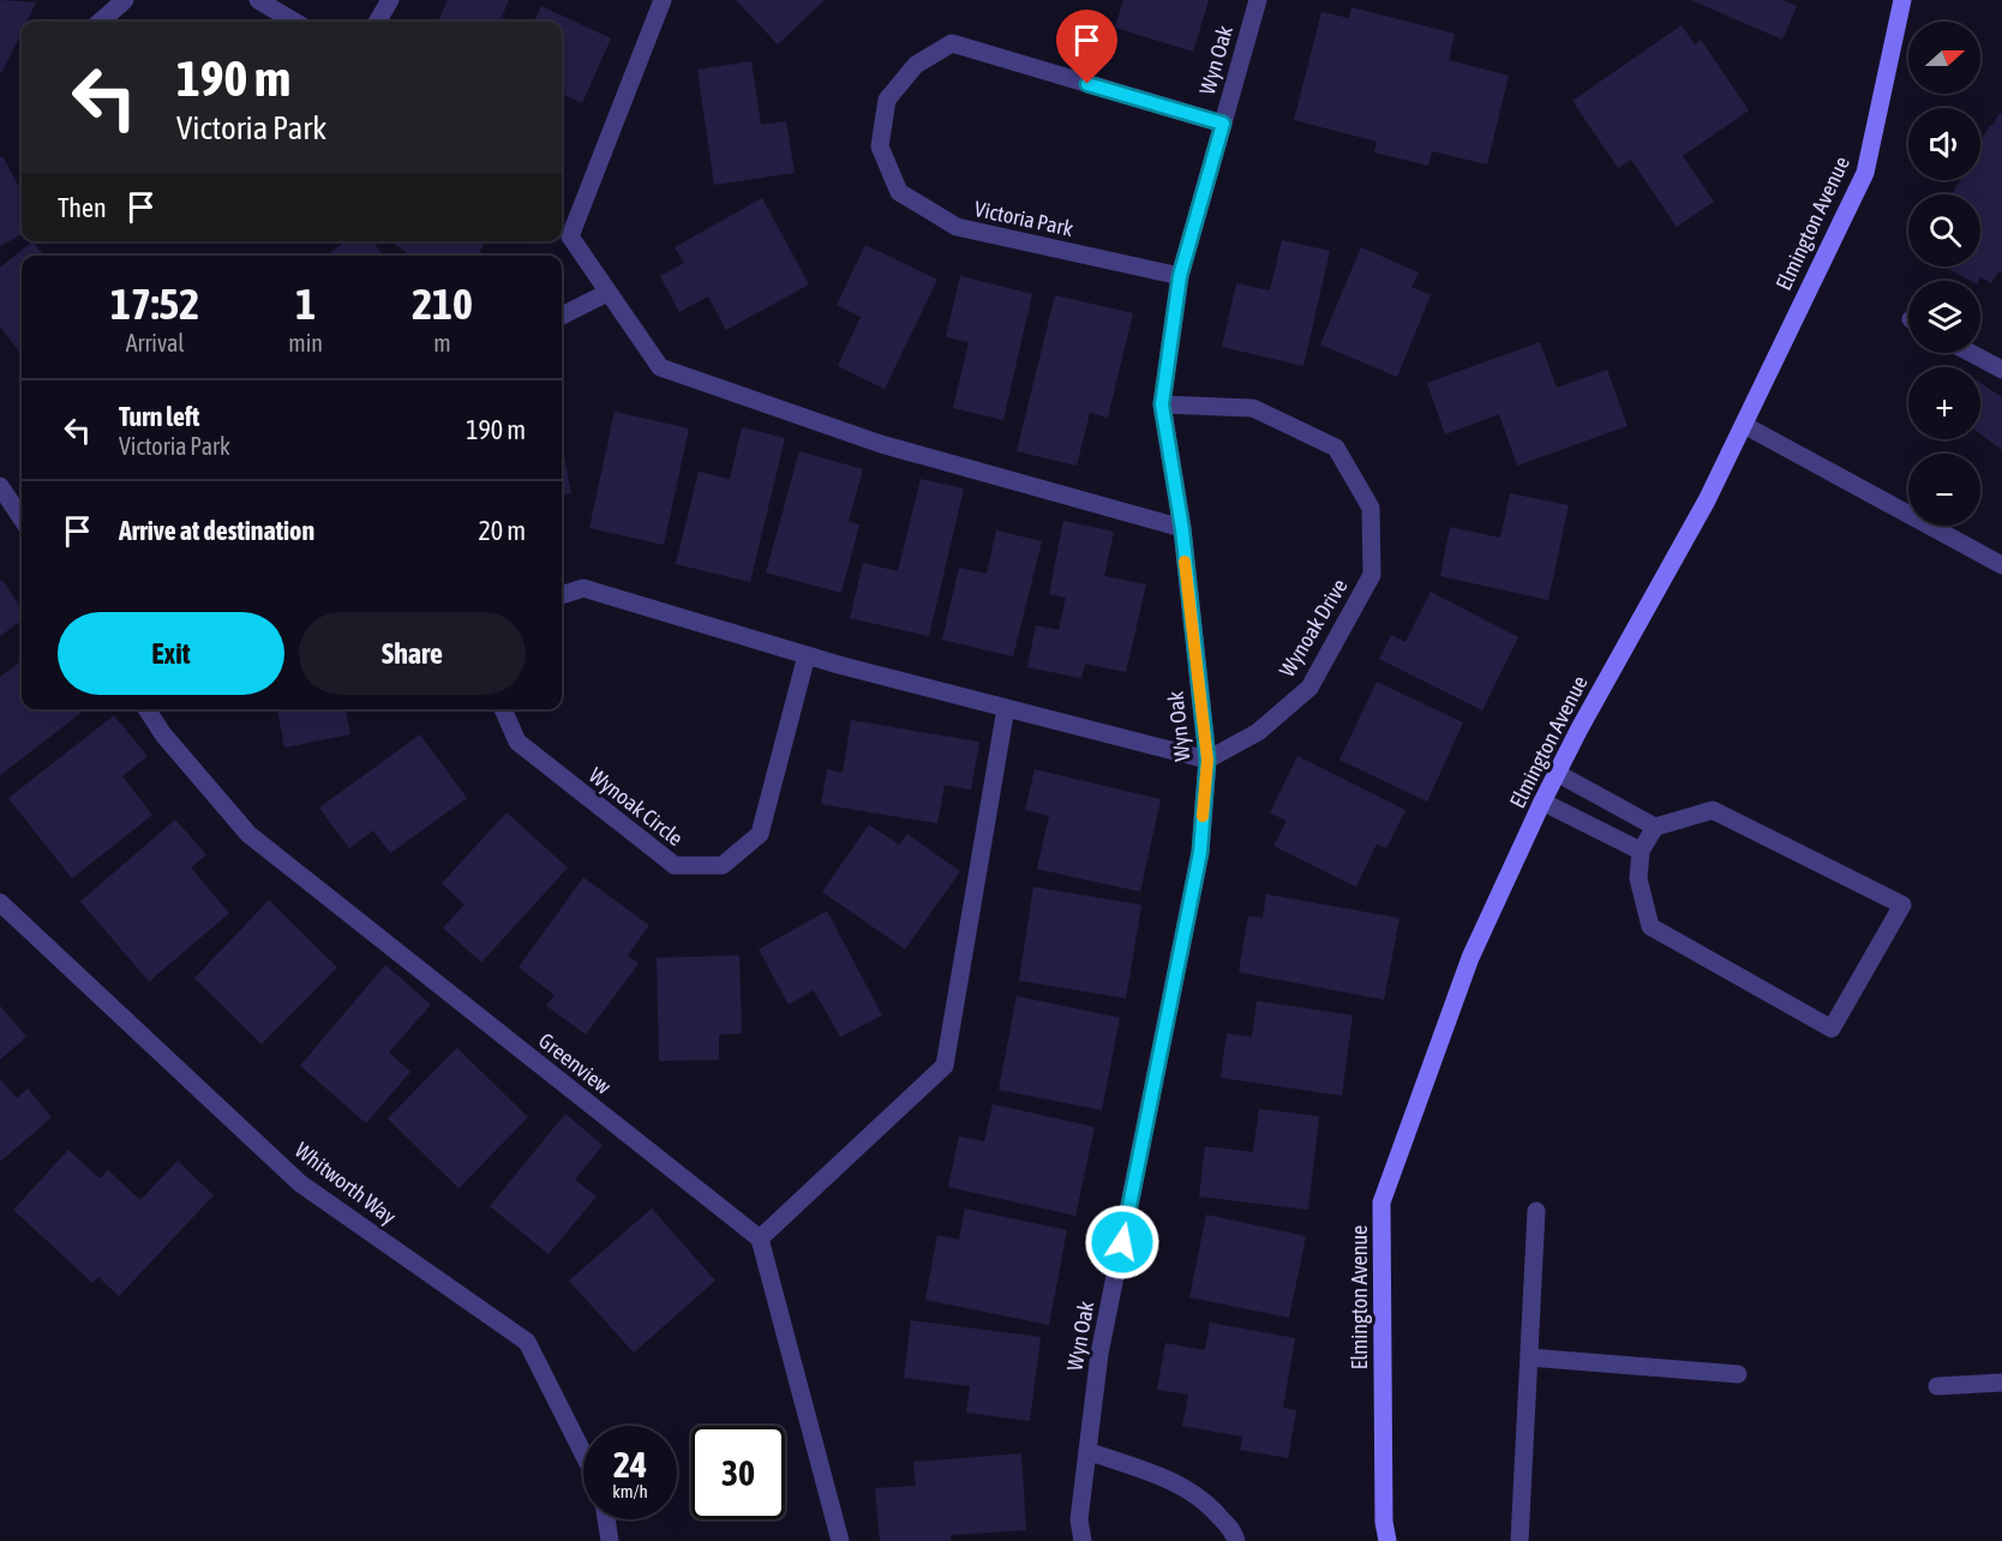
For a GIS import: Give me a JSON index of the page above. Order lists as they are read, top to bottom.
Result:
{
  "streets": {
    "street": [
      "Wyn Oak",
      "Victoria Park",
      "Elmington Avenue",
      "Wynoak Drive",
      "Wynoak Circle",
      "Greenview",
      "Whitworth Way"
    ]
  },
  "crossings": [
    ["Wyn Oak", "Victoria Park"],
    ["Wyn Oak", "Wynoak Drive"]
  ],
  "north": "right",
  "page": {
    "map_buttons": ["+", "−"],
    "turn": ["190 m", "Victoria Park"],
    "then": "Then",
    "eta": [
      "17:52",
      "Arrival",
      "1",
      "min",
      "210",
      "m"
    ],
    "list": [
      {
        "name": "Turn left",
        "note": "Victoria Park",
        "value": "190 m"
      },
      {
        "name": "Arrive at destination",
        "value": "20 m"
      }
    ],
    "buttons": ["Exit", "Share"],
    "speed": "24 km/h",
    "limit": "30"
  }
}
